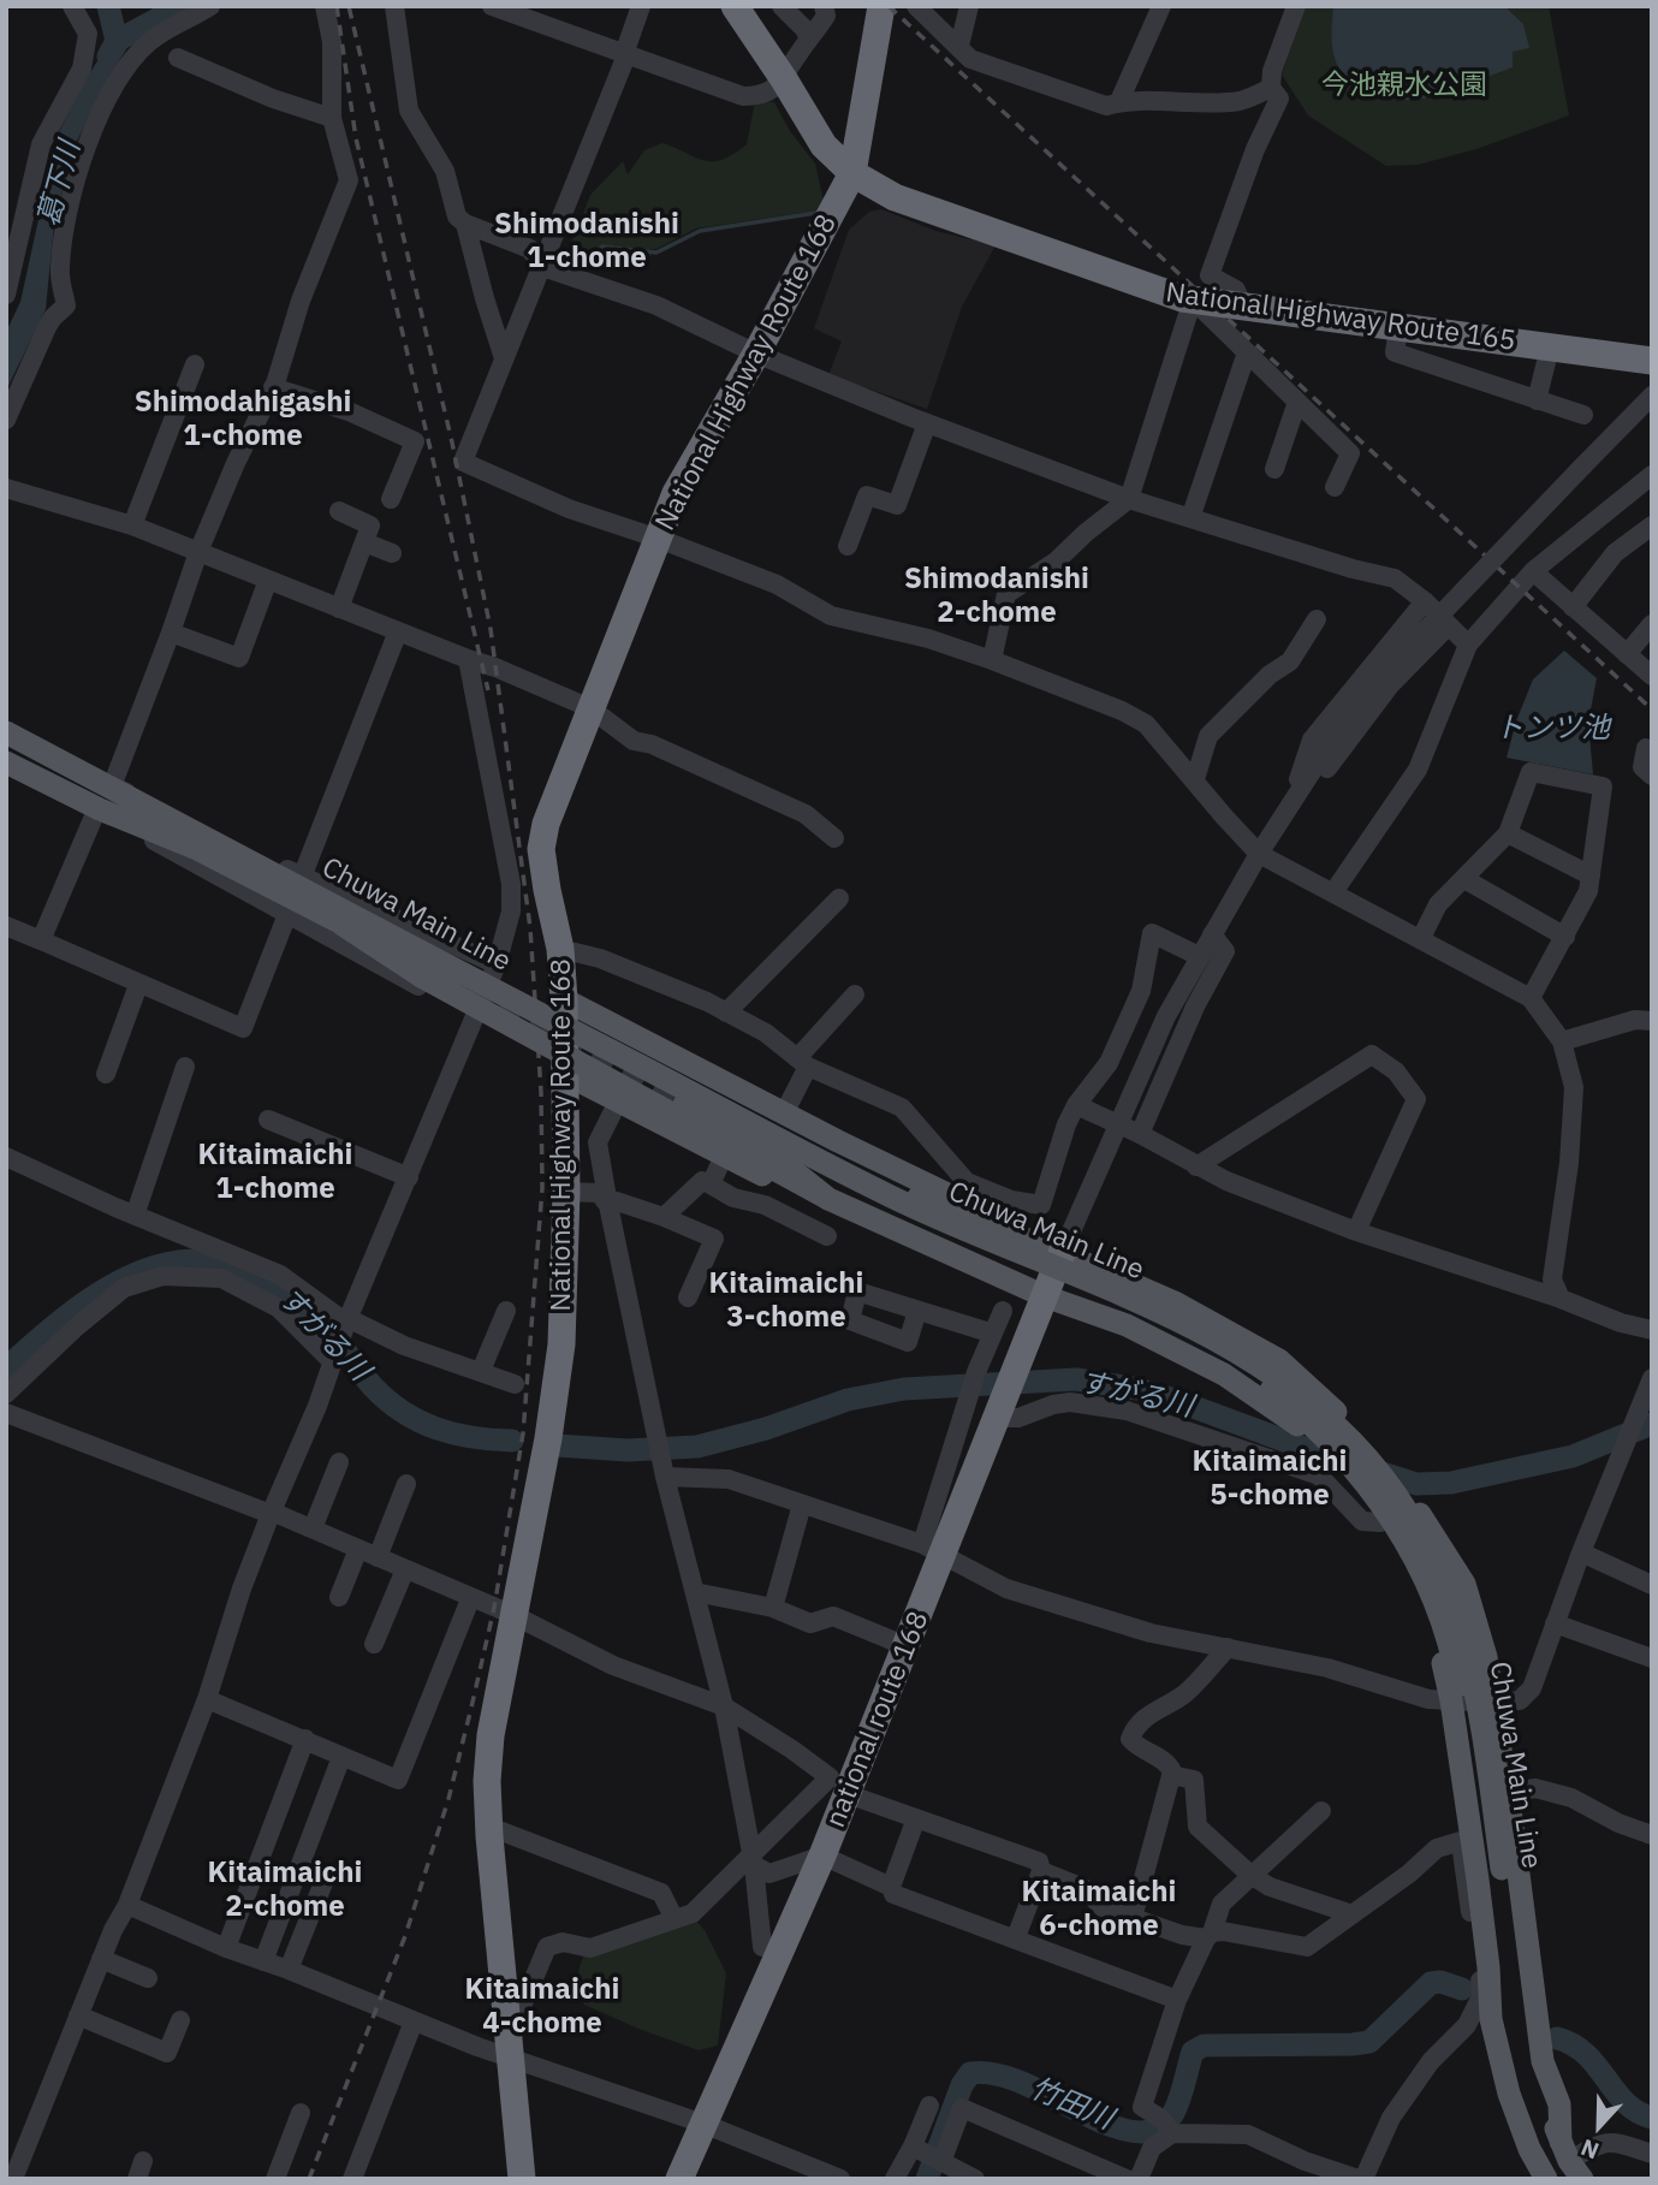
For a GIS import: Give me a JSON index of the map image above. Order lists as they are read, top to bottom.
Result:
{
  "streets": {
    "highway": ["National Highway Route 165", "National Highway Route 168", "national route 168"],
    "main road": ["Chuwa Main Line"]
  },
  "crossings": [
    ["National Highway Route 165", "National Highway Route 168"]
  ],
  "districts": [
    "Shimodanishi 1-chome",
    "Shimodahigashi 1-chome",
    "Shimodanishi 2-chome",
    "Kitaimaichi 1-chome",
    "Kitaimaichi 3-chome",
    "Kitaimaichi 5-chome",
    "Kitaimaichi 2-chome",
    "Kitaimaichi 6-chome",
    "Kitaimaichi 4-chome"
  ],
  "water": [
    "葛下川",
    "トンツ池",
    "すがる川",
    "竹田川"
  ],
  "parks": ["今池親水公園"],
  "north": "bottom"
}
